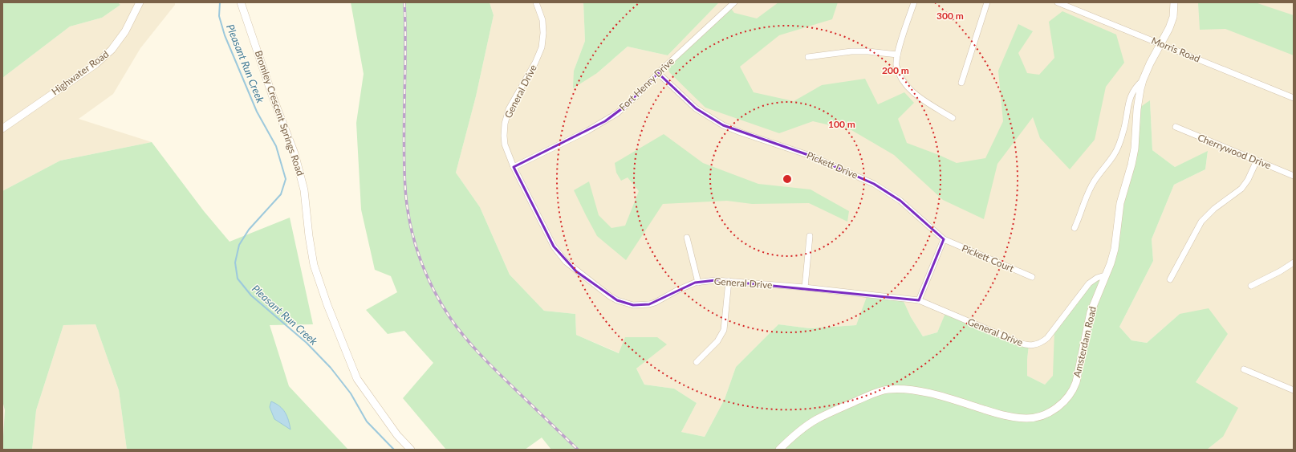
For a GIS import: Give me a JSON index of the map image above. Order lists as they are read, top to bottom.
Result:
{
  "streets": {
    "street": [
      "Morris Road",
      "Highwater Road",
      "Fort Henry Drive",
      "General Drive",
      "Bromley Crescent Springs Road",
      "Cherrywood Drive",
      "Pickett Drive",
      "Pickett Court",
      "Amsterdam Road"
    ]
  },
  "crossings": [
    ["Morris Road", "Amsterdam Road"],
    ["Fort Henry Drive", "General Drive"],
    ["Fort Henry Drive", "Pickett Drive"],
    ["General Drive", "Amsterdam Road"],
    ["Pickett Drive", "Pickett Court"]
  ],
  "water": ["Pleasant Run Creek"],
  "rings": ["300 m", "200 m", "100 m"]
}
